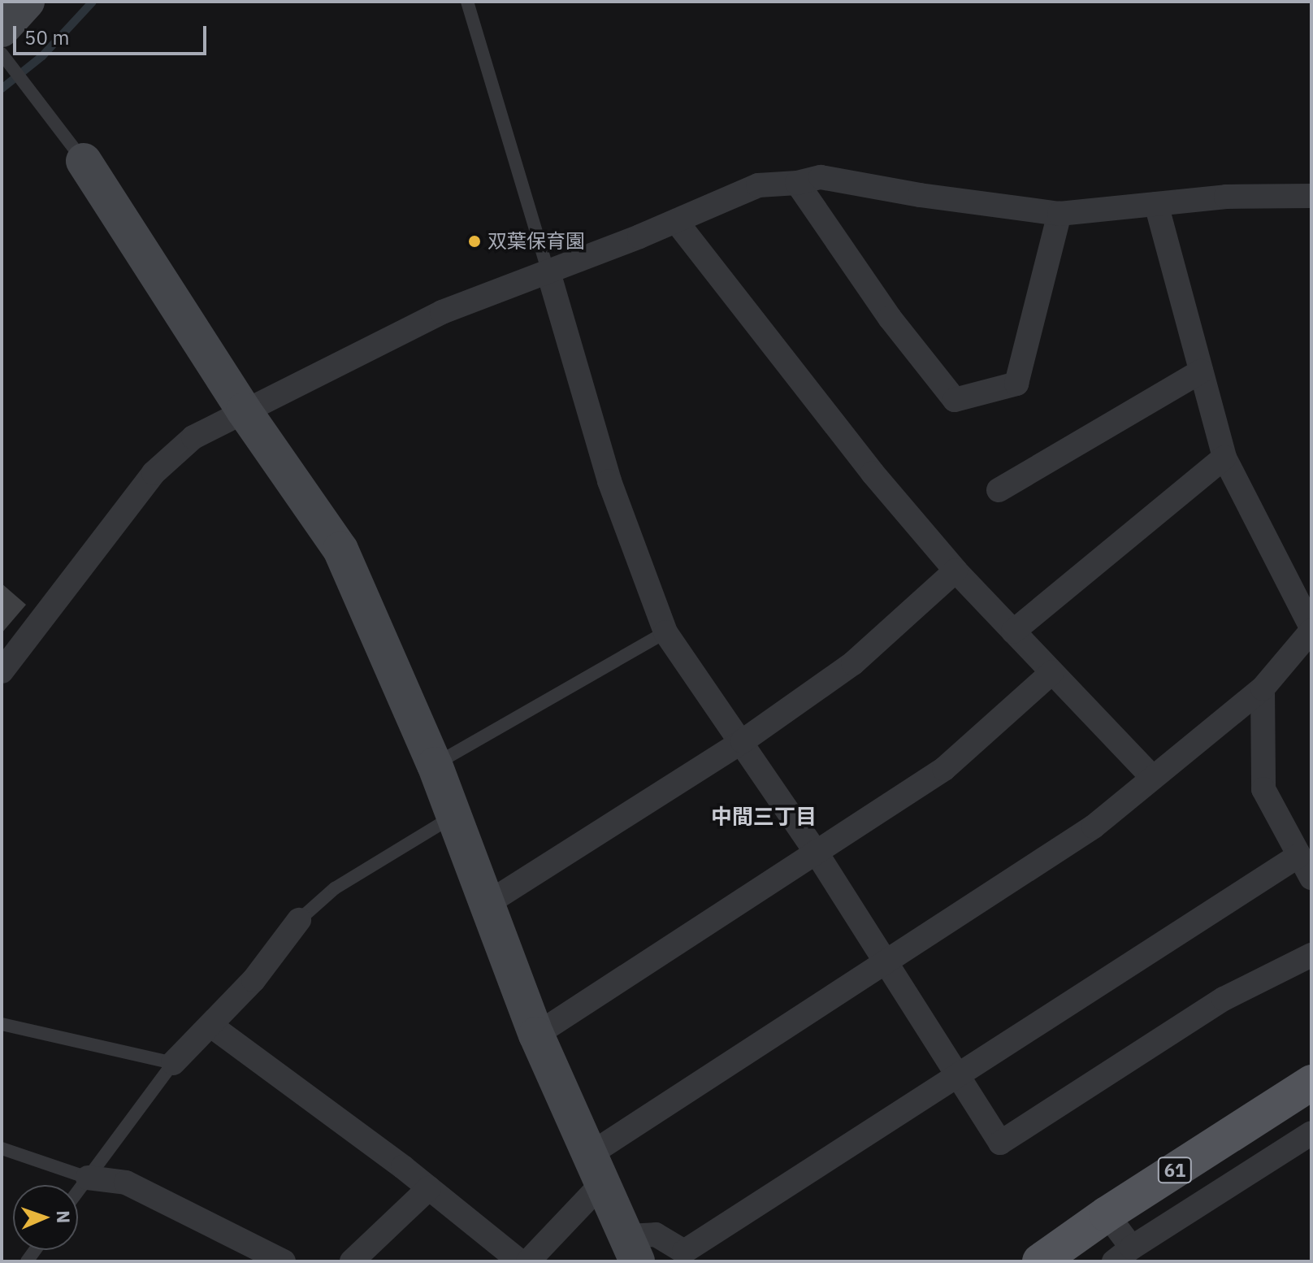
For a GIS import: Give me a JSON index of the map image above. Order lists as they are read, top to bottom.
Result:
{
  "streets": {
    "main road": ["61"]
  },
  "districts": ["中間三丁目"],
  "places": ["双葉保育園"],
  "scale_bar": "50 m",
  "north": "right"
}
